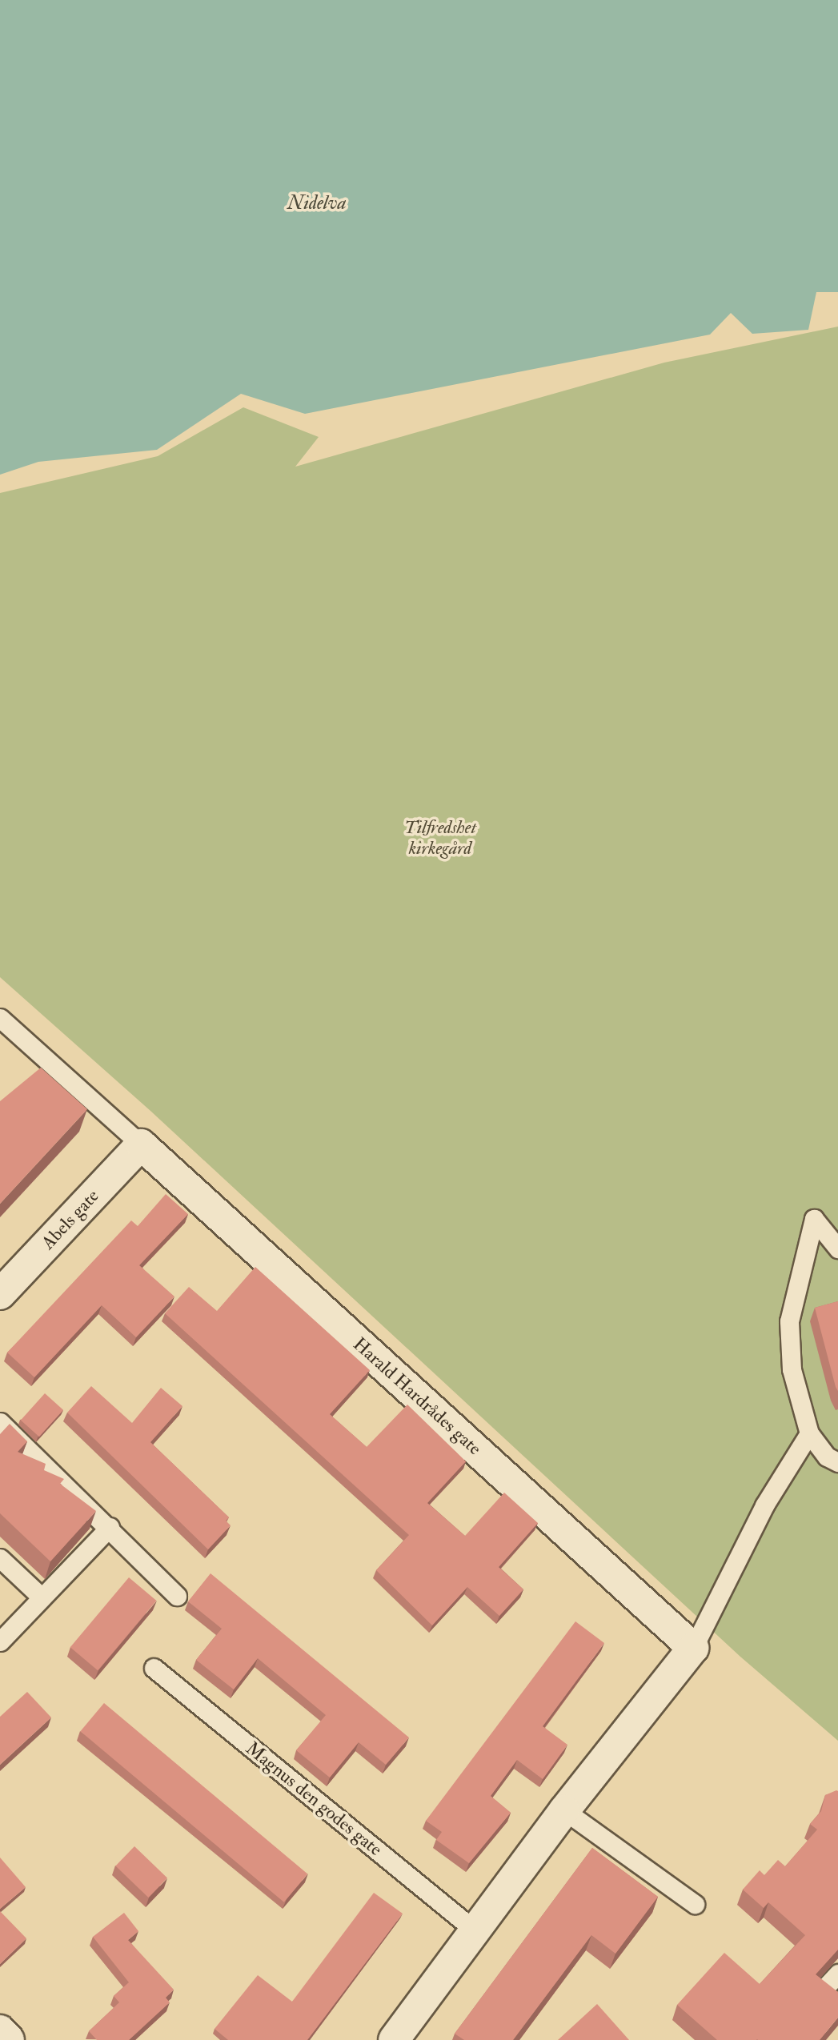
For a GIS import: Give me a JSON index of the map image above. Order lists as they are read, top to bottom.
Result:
{
  "streets": {
    "street": ["Abels gate", "Harald Hardrådes gate"],
    "lane": ["Magnus den godes gate"]
  },
  "crossings": [
    ["Abels gate", "Harald Hardrådes gate"]
  ],
  "water": ["Nidelva"],
  "parks": ["Tilfredshet kirkegård"]
}
